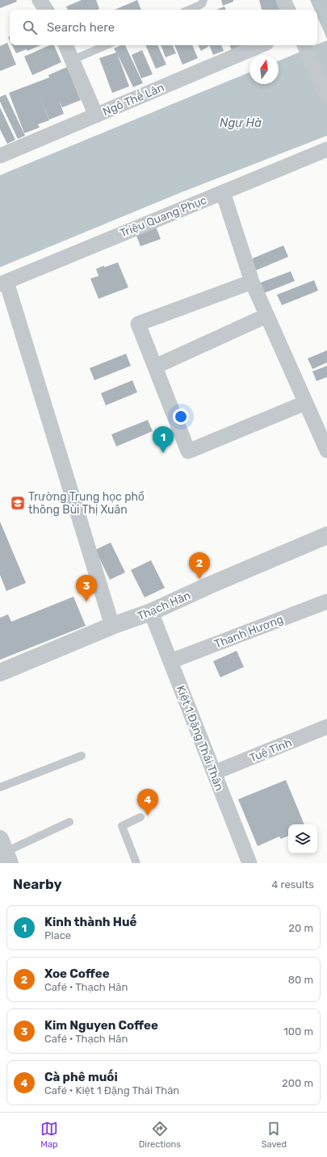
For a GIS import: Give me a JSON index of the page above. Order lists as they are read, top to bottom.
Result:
{
  "streets": {
    "street": [
      "Ngô Thế Lân",
      "Triệu Quang Phục",
      "Thạch Hãn",
      "Thanh Hương",
      "Kiệt 1 Đặng Thái Thân",
      "Tuệ Tĩnh"
    ]
  },
  "crossings": [
    ["Thạch Hãn", "Kiệt 1 Đặng Thái Thân"],
    ["Thanh Hương", "Kiệt 1 Đặng Thái Thân"],
    ["Kiệt 1 Đặng Thái Thân", "Tuệ Tĩnh"]
  ],
  "water": ["Ngự Hà"],
  "places": {
    "school or university": ["Trường Trung học phổ thông Bùi Thị Xuân"]
  },
  "north": "top",
  "page": {
    "search": "Search here",
    "pins": [
      "1",
      "2",
      "3",
      "4"
    ],
    "heading": ["Nearby", "4 results"],
    "list": [
      {
        "mark": "1",
        "name": "Kinh thành Huế",
        "note": "Place",
        "value": "20 m"
      },
      {
        "mark": "2",
        "name": "Xoe Coffee",
        "note": "Café · Thạch Hãn",
        "value": "80 m"
      },
      {
        "mark": "3",
        "name": "Kim Nguyen Coffee",
        "note": "Café · Thạch Hãn",
        "value": "100 m"
      },
      {
        "mark": "4",
        "name": "Cà phê muối",
        "note": "Café · Kiệt 1 Đặng Thái Thân",
        "value": "200 m"
      }
    ],
    "nav": ["Map", "Directions", "Saved"]
  }
}
